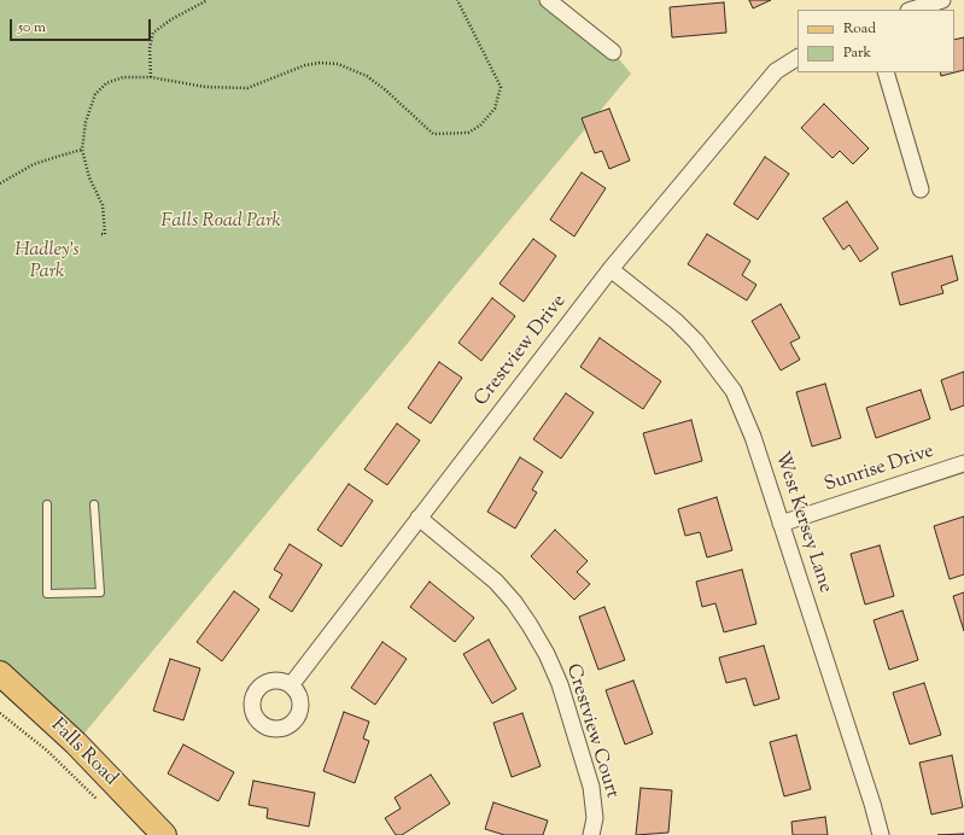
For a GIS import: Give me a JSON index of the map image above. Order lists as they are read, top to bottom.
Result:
{
  "streets": {
    "main road": ["Falls Road"],
    "street": [
      "Crestview Drive",
      "Sunrise Drive",
      "West Kersey Lane",
      "Crestview Court"
    ]
  },
  "crossings": [
    ["Crestview Drive", "West Kersey Lane"],
    ["Crestview Drive", "Crestview Court"],
    ["Sunrise Drive", "West Kersey Lane"]
  ],
  "parks": ["Falls Road Park", "Hadley's Park"],
  "legend": ["Road", "Park"],
  "scale_bar": "50 m"
}
